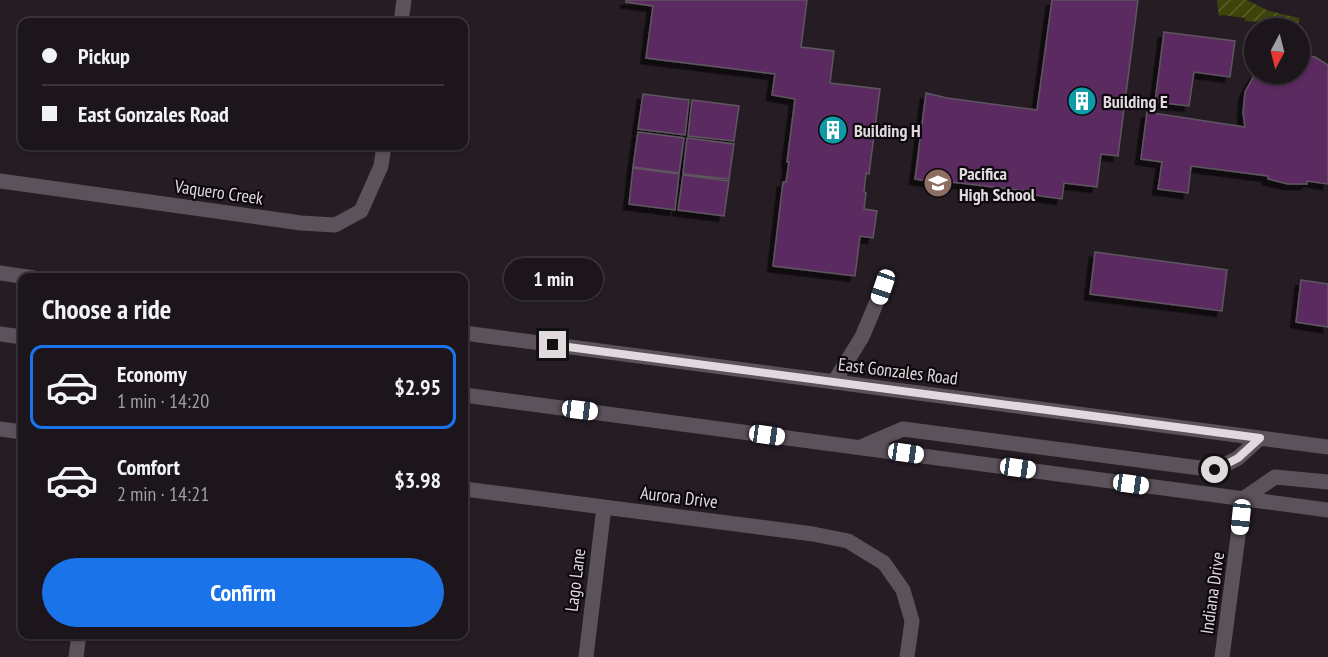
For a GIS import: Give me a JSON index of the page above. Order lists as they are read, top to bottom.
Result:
{
  "streets": {
    "main road": [
      "Vaquero Creek",
      "East Gonzales Road",
      "Aurora Drive",
      "Lago Lane",
      "Indiana Drive"
    ]
  },
  "crossings": [
    ["Aurora Drive", "Lago Lane"]
  ],
  "places": {
    "building": ["Building E", "Building H"],
    "school or university": ["Pacifica High School"]
  },
  "north": "bottom",
  "page": {
    "banner": ["Pickup", "East Gonzales Road"],
    "bubble": "1 min",
    "heading": "Choose a ride",
    "list": [
      {
        "name": "Economy",
        "note": "1 min · 14:20",
        "value": "$2.95"
      },
      {
        "name": "Comfort",
        "note": "2 min · 14:21",
        "value": "$3.98"
      }
    ],
    "buttons": "Confirm"
  }
}
